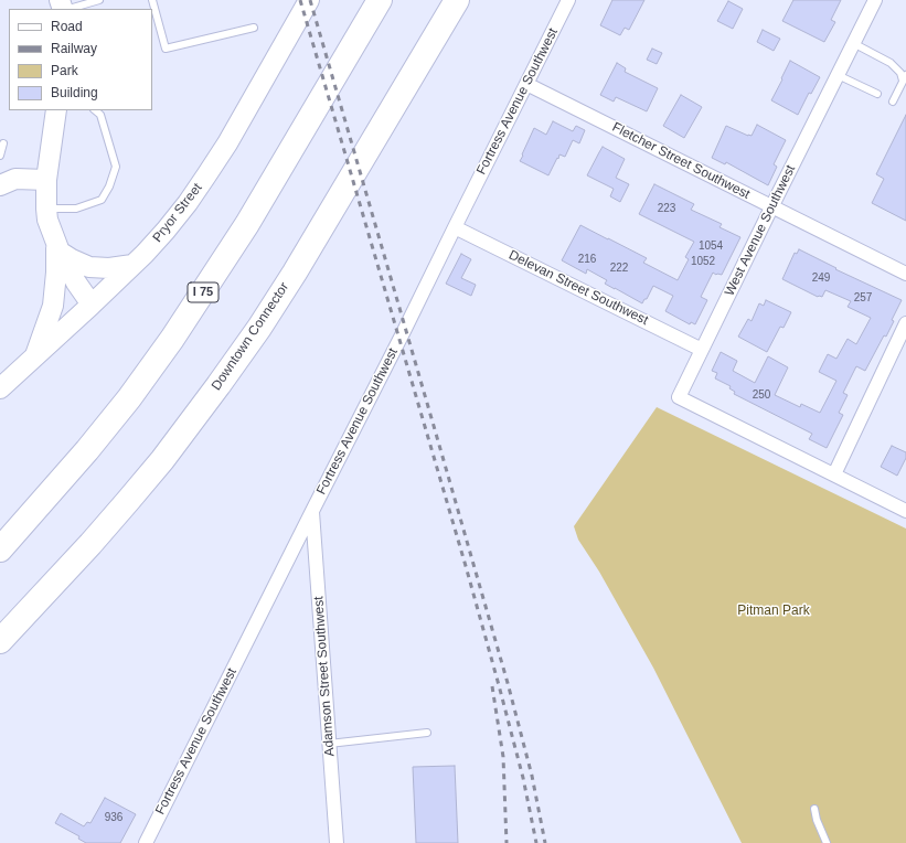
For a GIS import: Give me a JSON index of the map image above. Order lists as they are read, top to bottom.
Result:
{
  "streets": {
    "highway": ["I 75", "Downtown Connector"],
    "main road": ["Pryor Street"],
    "street": [
      "Fortress Avenue Southwest",
      "Fletcher Street Southwest",
      "West Avenue Southwest",
      "Delevan Street Southwest",
      "Adamson Street Southwest"
    ]
  },
  "crossings": [
    ["Fortress Avenue Southwest", "Fletcher Street Southwest"],
    ["Fortress Avenue Southwest", "Delevan Street Southwest"],
    ["Fortress Avenue Southwest", "Adamson Street Southwest"],
    ["Fletcher Street Southwest", "West Avenue Southwest"],
    ["West Avenue Southwest", "Delevan Street Southwest"]
  ],
  "parks": ["Pitman Park"],
  "house_numbers": [
    "223",
    "1054",
    "216",
    "1052",
    "222",
    "249",
    "257",
    "250",
    "936"
  ],
  "legend": [
    "Road",
    "Railway",
    "Park",
    "Building"
  ]
}
